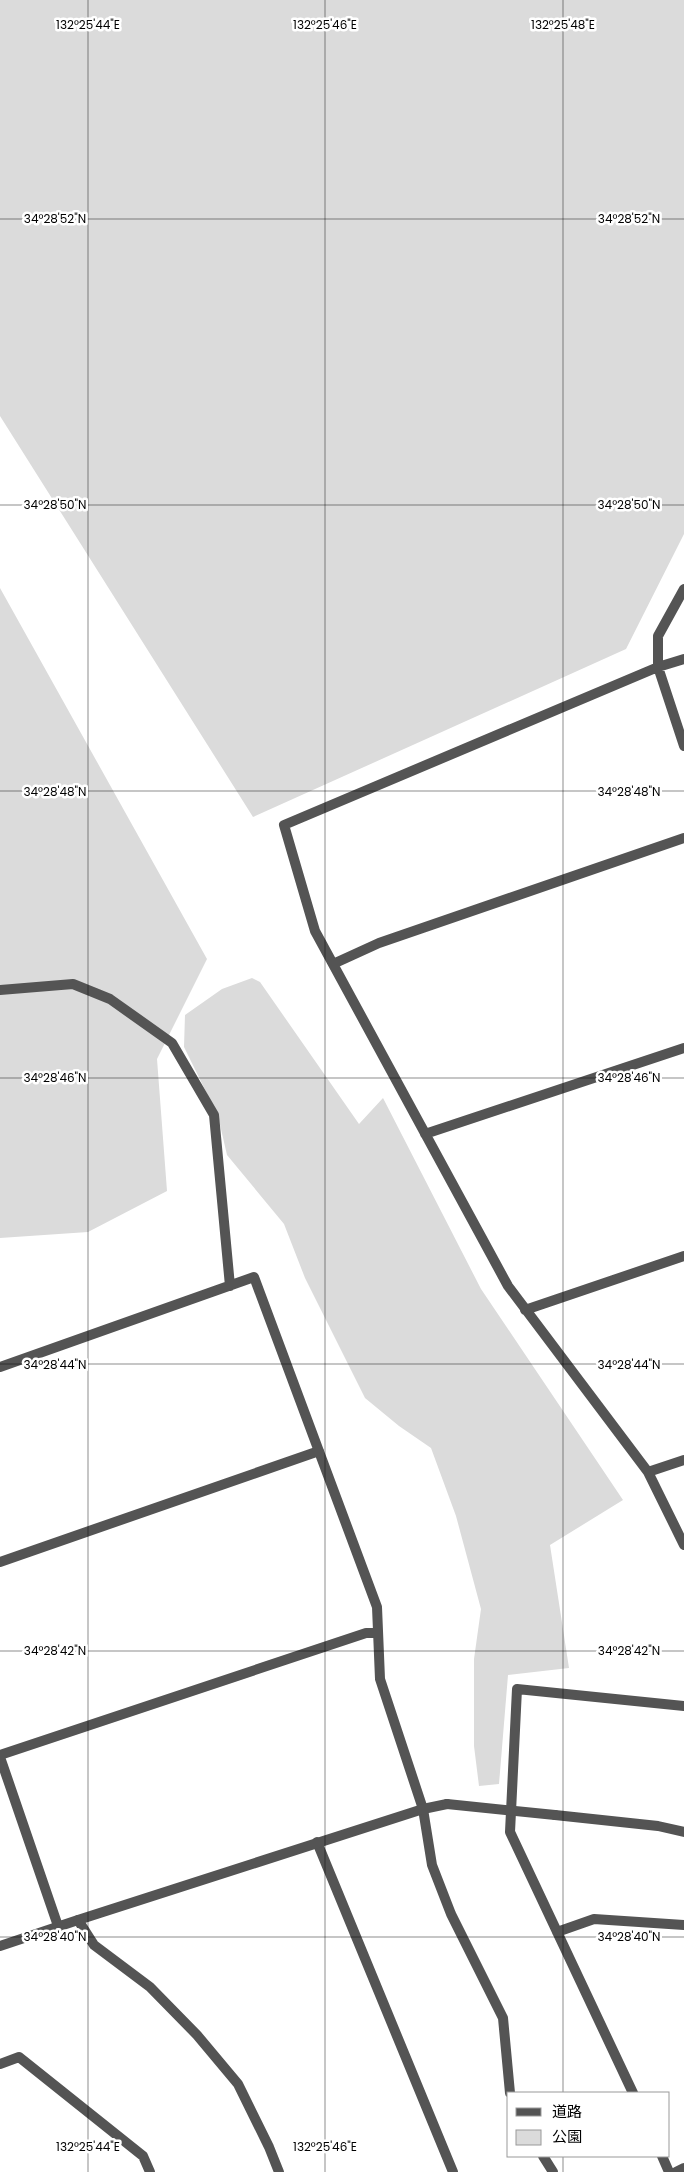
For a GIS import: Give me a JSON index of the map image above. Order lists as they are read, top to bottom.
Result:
{
  "legend": ["道路", "公園"],
  "coordinates": [
    "132°25'44\"E",
    "132°25'46\"E",
    "132°25'48\"E",
    "34°28'52\"N",
    "34°28'50\"N",
    "34°28'48\"N",
    "34°28'46\"N",
    "34°28'44\"N",
    "34°28'42\"N",
    "34°28'40\"N"
  ]
}
